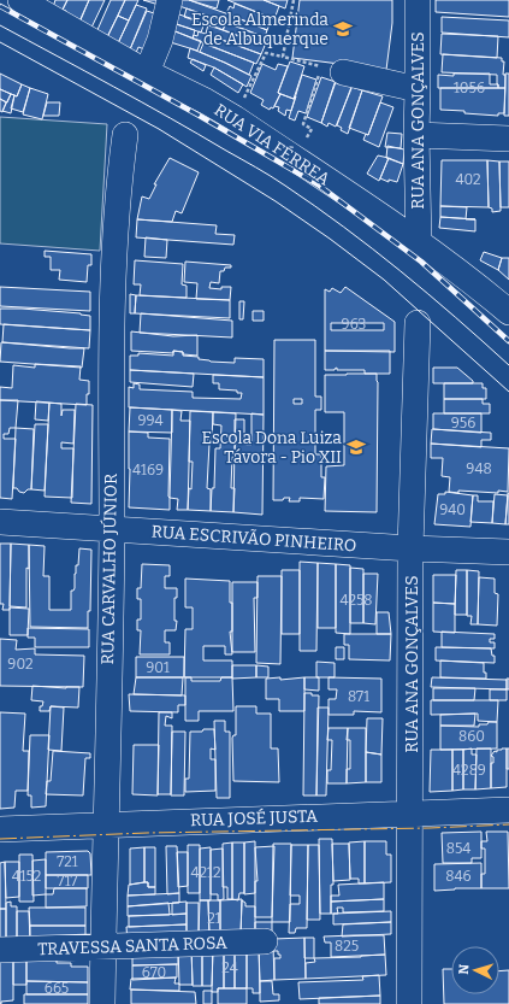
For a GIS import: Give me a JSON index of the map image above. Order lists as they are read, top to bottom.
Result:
{
  "streets": {
    "street": [
      "RUA ANA GONÇALVES",
      "RUA VIA FÉRREA",
      "RUA ESCRIVÃO PINHEIRO",
      "RUA CARVALHO JÚNIOR",
      "RUA JOSÉ JUSTA",
      "TRAVESSA SANTA ROSA"
    ]
  },
  "crossings": [
    ["RUA ANA GONÇALVES", "RUA VIA FÉRREA"],
    ["RUA ANA GONÇALVES", "RUA ESCRIVÃO PINHEIRO"],
    ["RUA ANA GONÇALVES", "RUA JOSÉ JUSTA"],
    ["RUA ESCRIVÃO PINHEIRO", "RUA CARVALHO JÚNIOR"],
    ["RUA CARVALHO JÚNIOR", "RUA JOSÉ JUSTA"],
    ["RUA CARVALHO JÚNIOR", "TRAVESSA SANTA ROSA"]
  ],
  "places": {
    "school or university": ["Escola Almerinda de Albuquerque", "Escola Dona Luiza Távora - Pio XII"]
  },
  "house_numbers": [
    "1056",
    "402",
    "963",
    "994",
    "956",
    "948",
    "4169",
    "940",
    "4258",
    "902",
    "901",
    "871",
    "860",
    "4289",
    "854",
    "721",
    "4212",
    "4152",
    "846",
    "717",
    "21",
    "825",
    "24",
    "670",
    "665"
  ],
  "north": "left"
}
